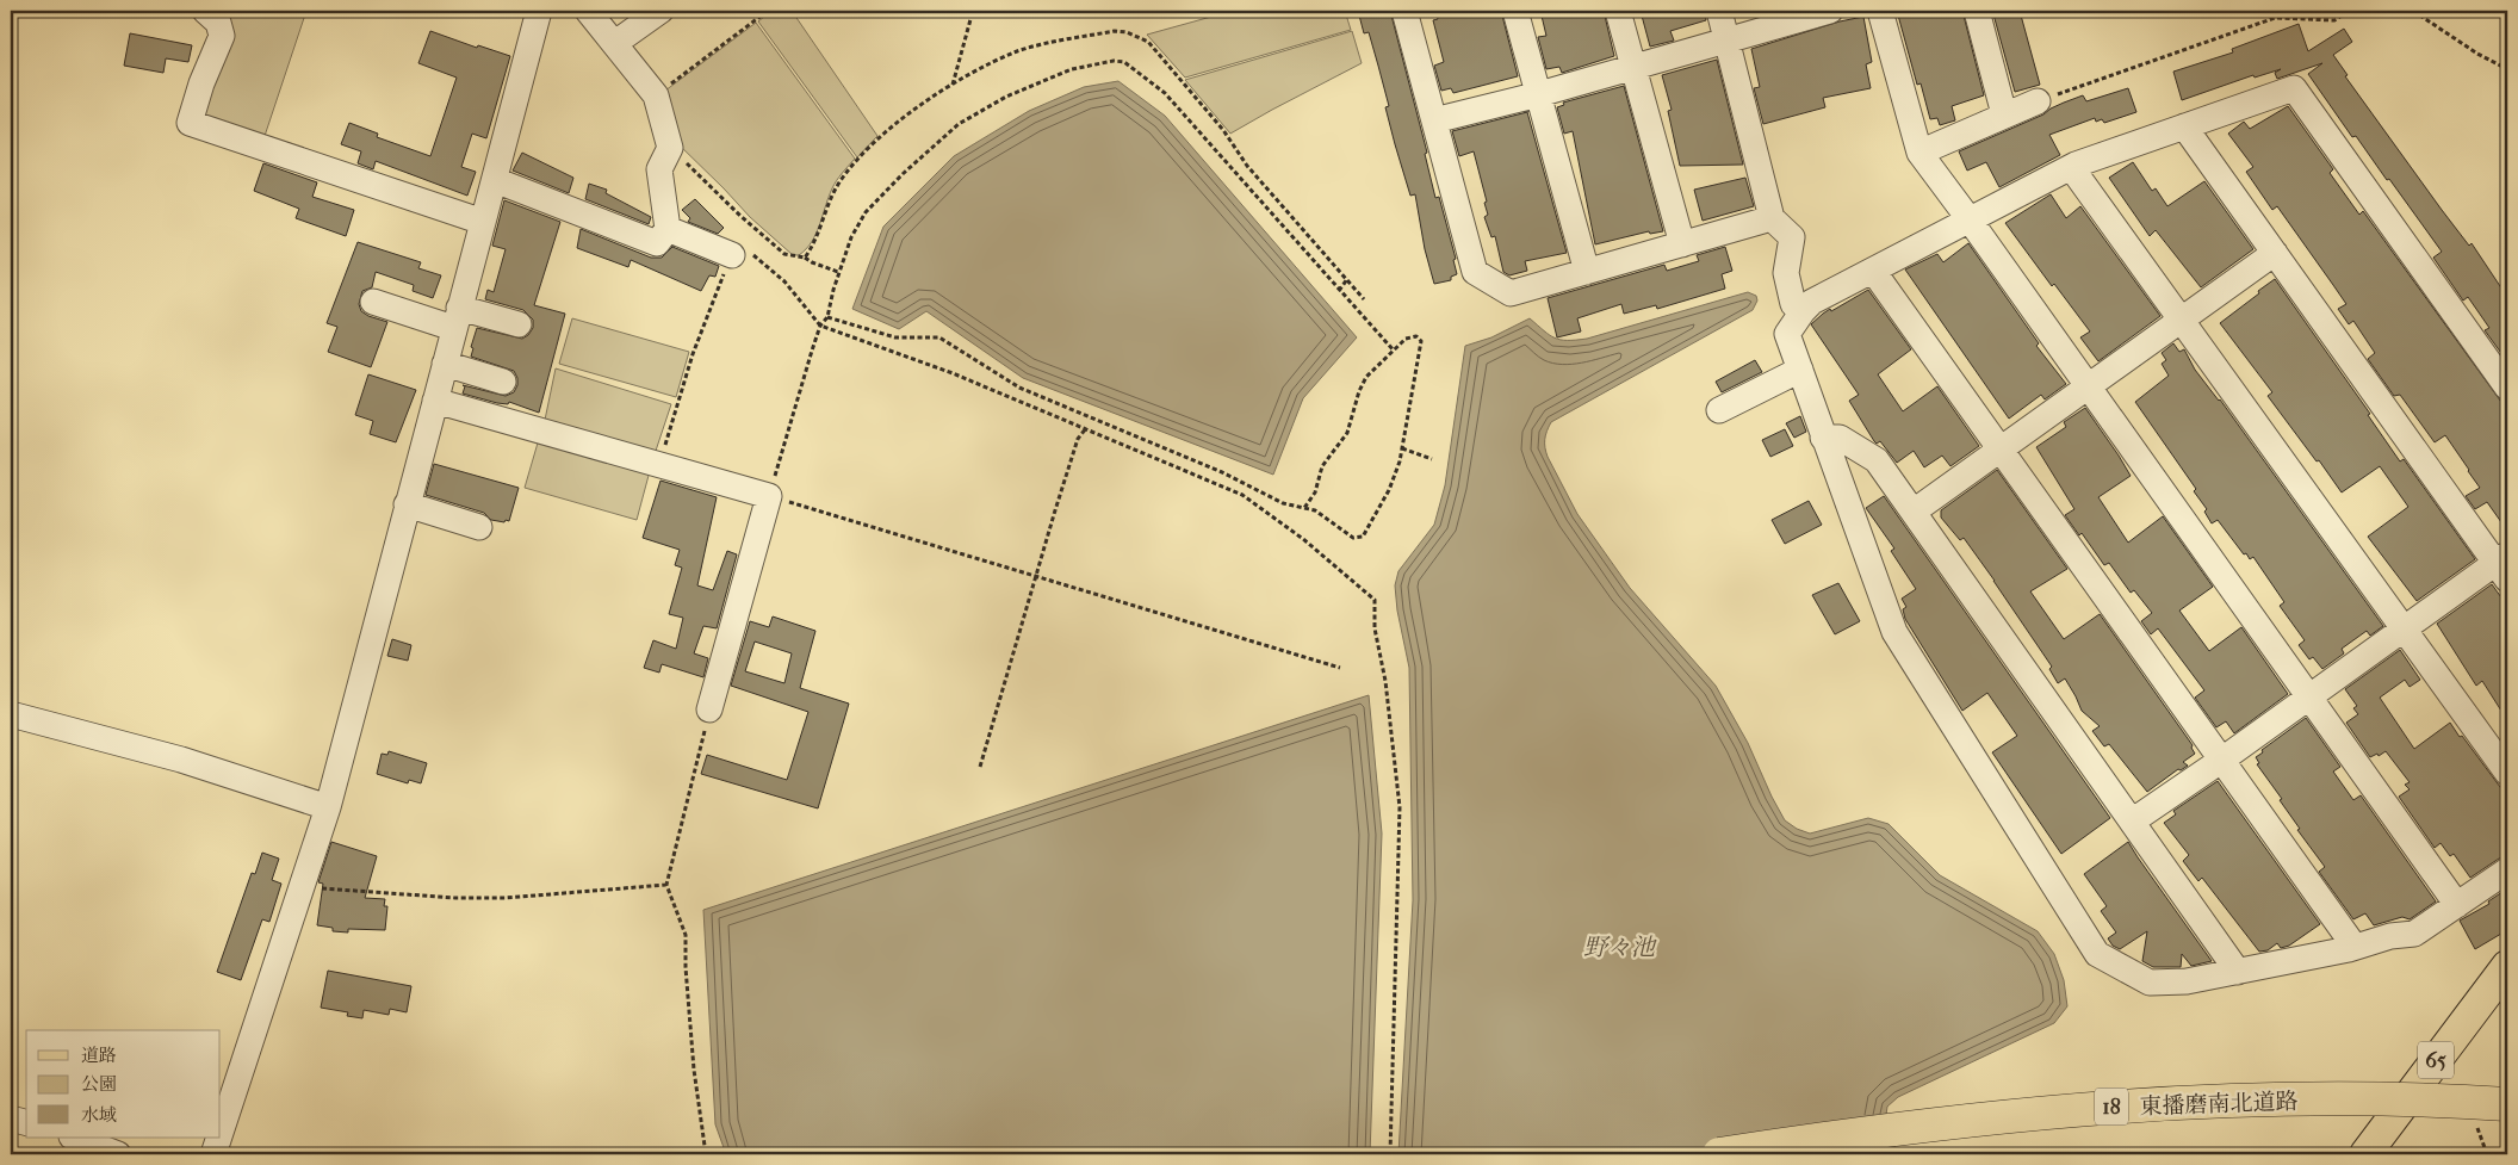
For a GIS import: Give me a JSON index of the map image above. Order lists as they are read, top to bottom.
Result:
{
  "streets": {
    "highway": ["東播磨南北道路", "18"],
    "main road": ["65"]
  },
  "water": ["野々池"],
  "legend": ["道路", "公園", "水域"]
}
